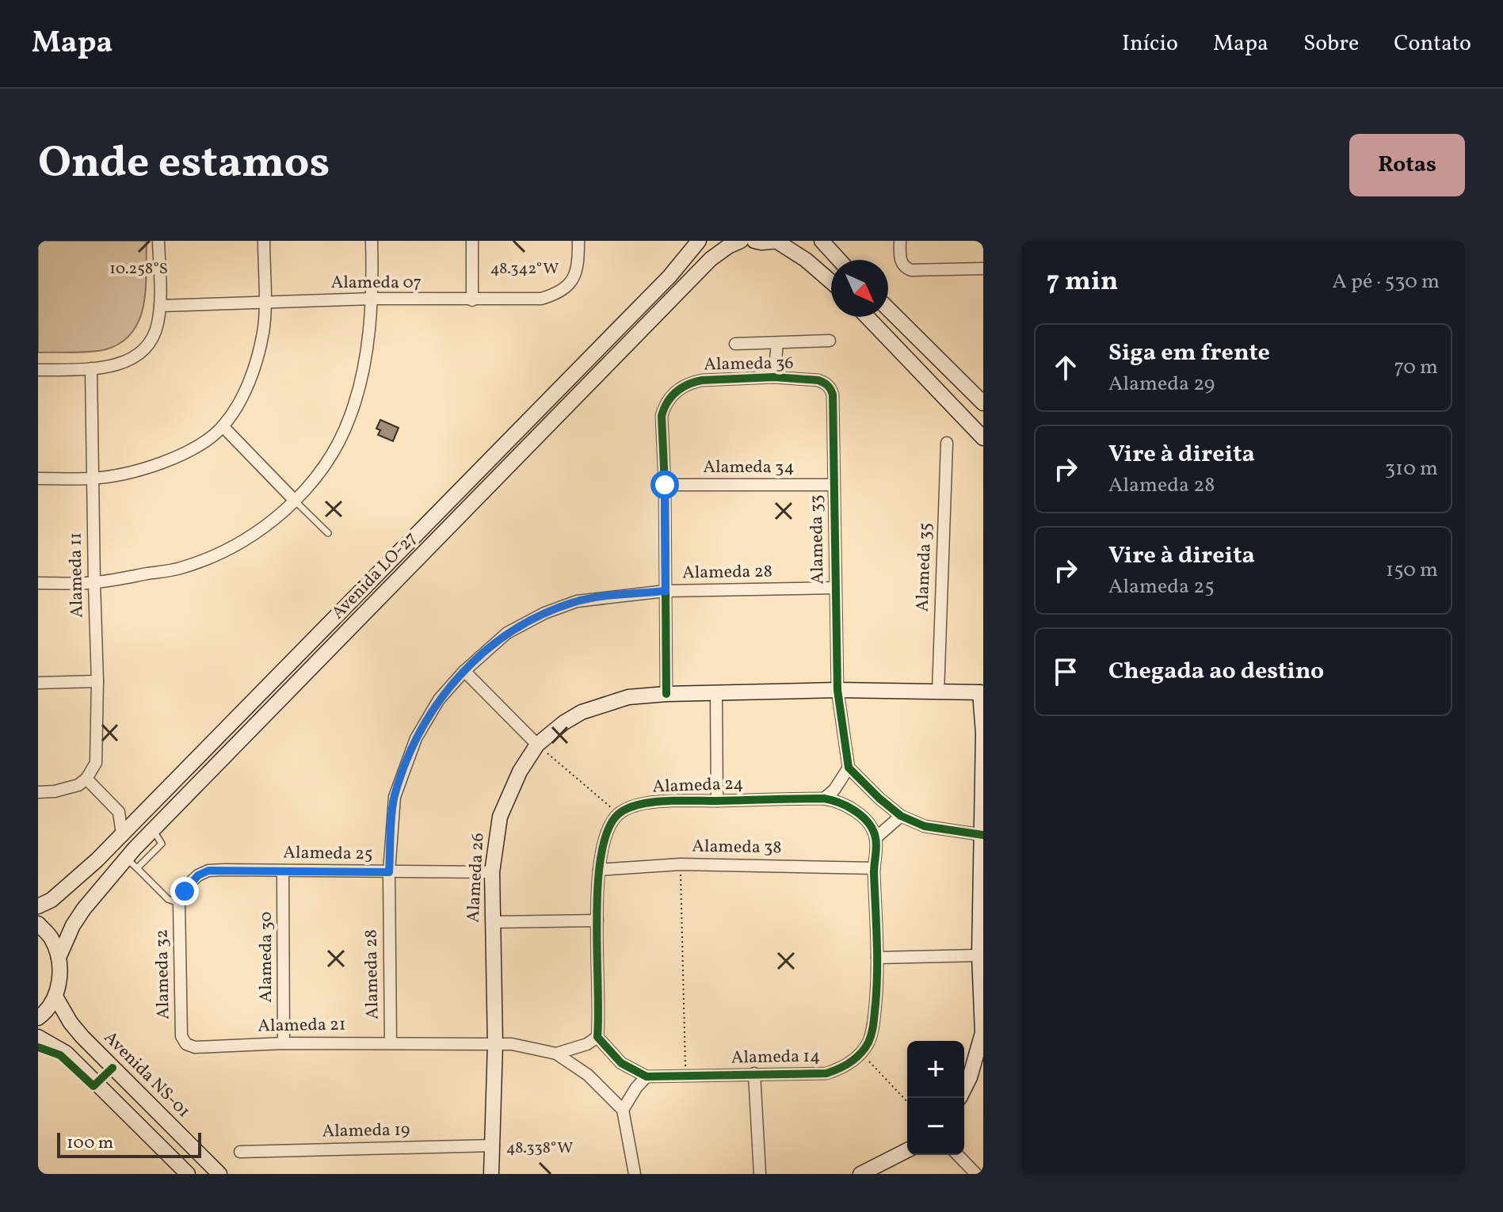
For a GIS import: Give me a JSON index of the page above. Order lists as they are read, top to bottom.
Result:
{
  "streets": {
    "street": [
      "Alameda 07",
      "Alameda 36",
      "Alameda 34",
      "Alameda 33",
      "Alameda 35",
      "Alameda 28",
      "Alameda 11",
      "Avenida LO-27",
      "Alameda 24",
      "Alameda 38",
      "Alameda 25",
      "Alameda 26",
      "Alameda 30",
      "Alameda 32",
      "Alameda 21",
      "Alameda 14",
      "Avenida NS-01",
      "Alameda 19"
    ]
  },
  "crossings": [
    ["Alameda 36", "Alameda 34"],
    ["Alameda 36", "Alameda 33"],
    ["Alameda 34", "Alameda 33"],
    ["Alameda 33", "Alameda 28"],
    ["Alameda 33", "Alameda 26"],
    ["Alameda 35", "Alameda 26"],
    ["Alameda 28", "Alameda 25"],
    ["Alameda 28", "Alameda 21"],
    ["Alameda 25", "Alameda 26"],
    ["Alameda 25", "Alameda 30"],
    ["Alameda 25", "Alameda 32"],
    ["Alameda 26", "Alameda 21"],
    ["Alameda 26", "Alameda 19"],
    ["Alameda 30", "Alameda 21"],
    ["Alameda 32", "Alameda 21"]
  ],
  "scale_bar": "100 m",
  "north": "bottom right",
  "page": {
    "header": "Mapa",
    "nav": [
      "Início",
      "Mapa",
      "Sobre",
      "Contato"
    ],
    "title": "Onde estamos",
    "buttons": "Rotas",
    "heading": ["7 min", "A pé · 530 m"],
    "list": [
      ["Siga em frente", "Alameda 29", "70 m"],
      ["Vire à direita", "Alameda 28", "310 m"],
      ["Vire à direita", "Alameda 25", "150 m"],
      "Chegada ao destino"
    ],
    "map_buttons": ["+", "−"],
    "scale": "100 m"
  },
  "coordinates": ["10.258°S", "48.342°W", "48.338°W"]
}
